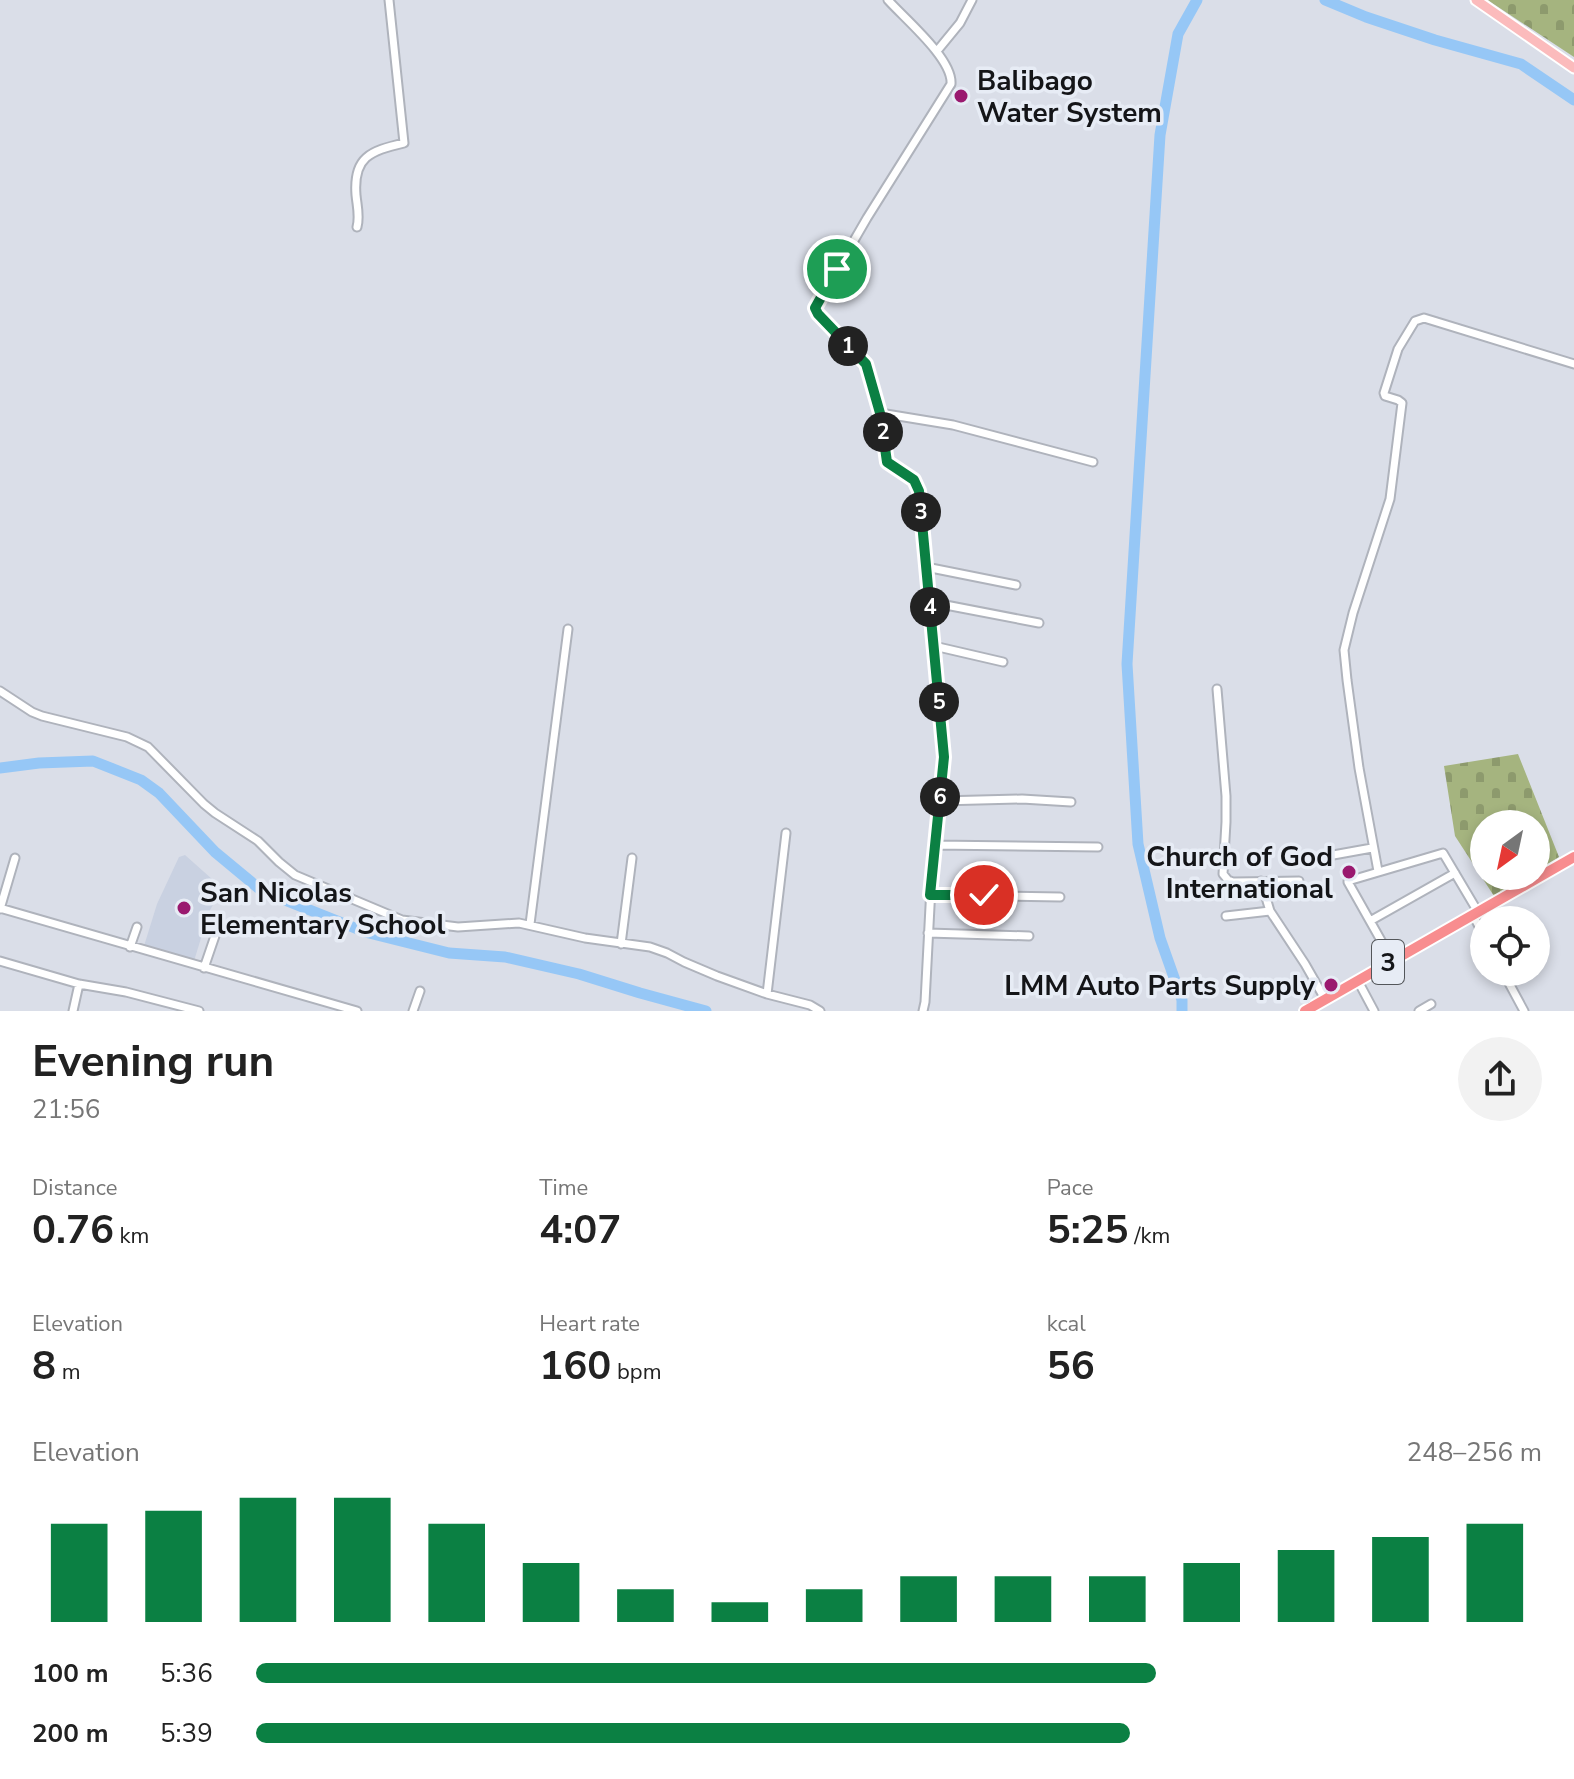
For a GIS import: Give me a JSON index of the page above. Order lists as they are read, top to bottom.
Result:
{
  "streets": {
    "highway": ["3"]
  },
  "places": [
    "Balibago Water System",
    "Church of God International",
    "San Nicolas Elementary School",
    "LMM Auto Parts Supply"
  ],
  "north": "bottom left",
  "page": {
    "pins": [
      "1",
      "2",
      "3",
      "4",
      "5",
      "6"
    ],
    "heading": ["Evening run", "21:56"],
    "stats": [
      ["Distance", "0.76 km"],
      ["Time", "4:07"],
      ["Pace", "5:25 /km"],
      ["Elevation", "8 m"],
      ["Heart rate", "160 bpm"],
      ["kcal", "56"]
    ],
    "chart": ["Elevation", "248–256 m"],
    "list": [
      {
        "name": "100 m",
        "note": "5:36"
      },
      {
        "name": "200 m",
        "note": "5:39"
      }
    ]
  }
}
